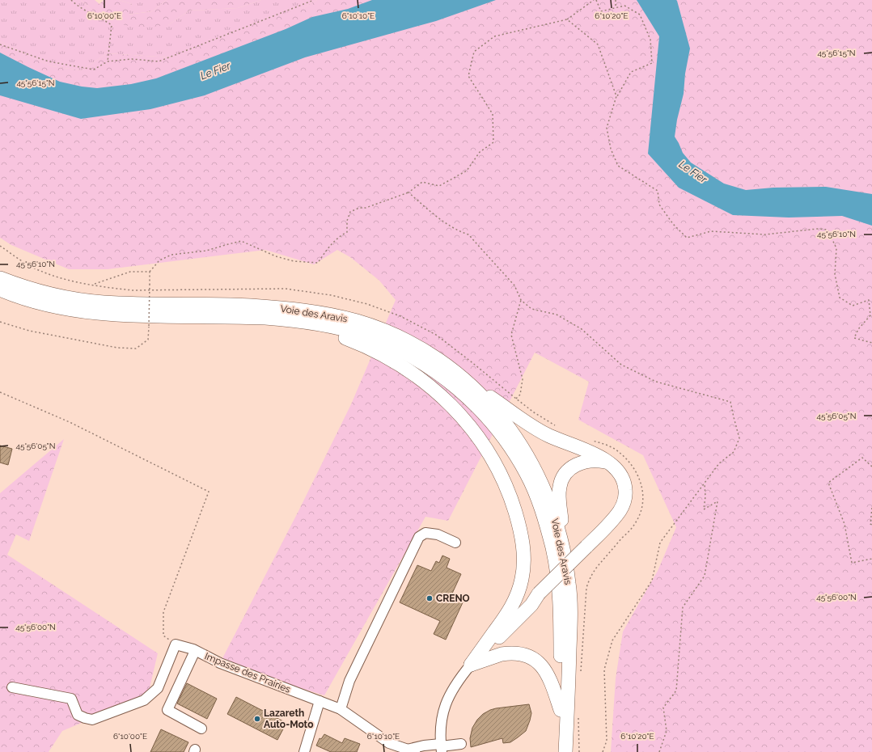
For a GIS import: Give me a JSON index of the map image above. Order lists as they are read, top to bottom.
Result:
{
  "streets": {
    "highway": ["Voie des Aravis"],
    "street": ["Impasse des Prairies"]
  },
  "water": ["Le Fier"],
  "places": ["CRENO", "Lazareth Auto-Moto"],
  "coordinates": [
    "6°10'00\"E",
    "6°10'10\"E",
    "6°10'20\"E",
    "45°56'15\"N",
    "45°56'10\"N",
    "45°56'05\"N",
    "45°56'00\"N"
  ]
}
